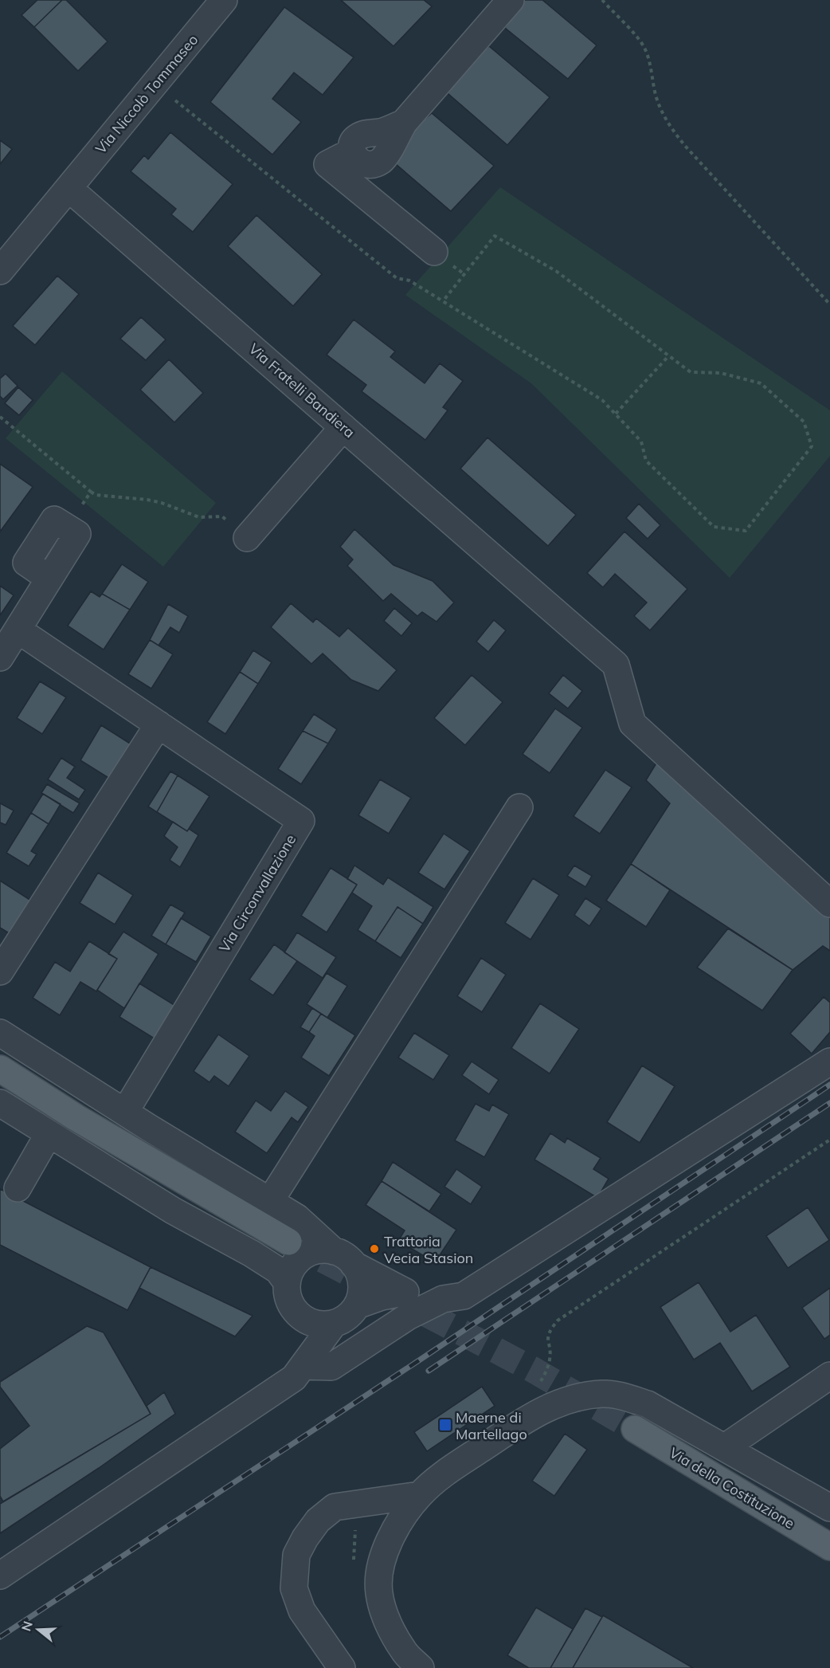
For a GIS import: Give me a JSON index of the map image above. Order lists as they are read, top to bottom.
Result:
{
  "streets": {
    "main road": ["Via della Costituzione"],
    "street": ["Via Niccolò Tommaseo", "Via Fratelli Bandiera", "Via Circonvallazione"]
  },
  "crossings": [
    ["Via Niccolò Tommaseo", "Via Fratelli Bandiera"]
  ],
  "places": {
    "other": ["Trattoria Vecia Stasion"],
    "transit": ["Maerne di Martellago"]
  },
  "north": "left"
}
